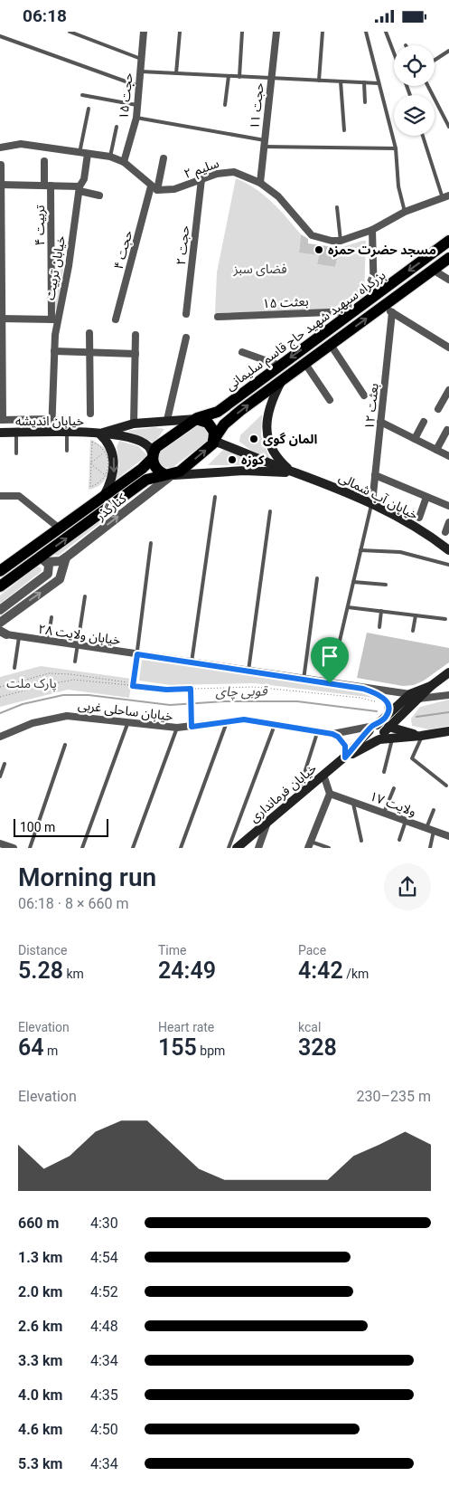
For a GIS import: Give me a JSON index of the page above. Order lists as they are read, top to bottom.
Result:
{
  "streets": {
    "highway": ["بزرگراه سپهبد شهید حاج قاسم سلیمانی"],
    "main road": ["خیابان اندیشه", "خیابان آب شمالی", "خیابان فرمانداری"],
    "street": [
      "حجت ۱۵",
      "حجت ۱۱",
      "سلیم ۲",
      "تربیت ۴",
      "حجت ۲",
      "حجت ۴",
      "خیابان تربیت",
      "بعثت ۱۵",
      "بعثت ۱۲",
      "کنارگذر",
      "خیابان ولایت ۲۸",
      "خیابان ساحلی غربی",
      "ولایت ۱۷"
    ]
  },
  "crossings": [
    ["حجت ۱۱", "سلیم ۲"],
    ["سلیم ۲", "حجت ۲"],
    ["سلیم ۲", "حجت ۴"],
    ["تربیت ۴", "خیابان تربیت"],
    ["خیابان تربیت", "خیابان اندیشه"],
    ["بعثت ۱۵", "بزرگراه سپهبد شهید حاج قاسم سلیمانی"],
    ["بزرگراه سپهبد شهید حاج قاسم سلیمانی", "بعثت ۱۲"],
    ["بزرگراه سپهبد شهید حاج قاسم سلیمانی", "خیابان اندیشه"],
    ["بزرگراه سپهبد شهید حاج قاسم سلیمانی", "خیابان آب شمالی"],
    ["بزرگراه سپهبد شهید حاج قاسم سلیمانی", "کنارگذر"],
    ["بعثت ۱۲", "خیابان آب شمالی"],
    ["خیابان آب شمالی", "کنارگذر"],
    ["خیابان ولایت ۲۸", "خیابان فرمانداری"],
    ["خیابان ساحلی غربی", "خیابان فرمانداری"]
  ],
  "one_way": ["کنارگذر"],
  "water": ["قوبی چای"],
  "parks": ["فضای سبز", "پارک ملت"],
  "places": ["مسجد حضرت حمزه", "المان گوی", "کوزه"],
  "scale_bar": "100 m",
  "page": {
    "status": "06:18",
    "scale": "100 m",
    "heading": ["Morning run", "06:18 · 8 × 660 m"],
    "stats": [
      ["Distance", "5.28 km"],
      ["Time", "24:49"],
      ["Pace", "4:42 /km"],
      ["Elevation", "64 m"],
      ["Heart rate", "155 bpm"],
      ["kcal", "328"]
    ],
    "chart": ["Elevation", "230–235 m"],
    "list": [
      {
        "name": "660 m",
        "note": "4:30"
      },
      {
        "name": "1.3 km",
        "note": "4:54"
      },
      {
        "name": "2.0 km",
        "note": "4:52"
      },
      {
        "name": "2.6 km",
        "note": "4:48"
      },
      {
        "name": "3.3 km",
        "note": "4:34"
      },
      {
        "name": "4.0 km",
        "note": "4:35"
      },
      {
        "name": "4.6 km",
        "note": "4:50"
      },
      {
        "name": "5.3 km",
        "note": "4:34"
      }
    ]
  }
}
